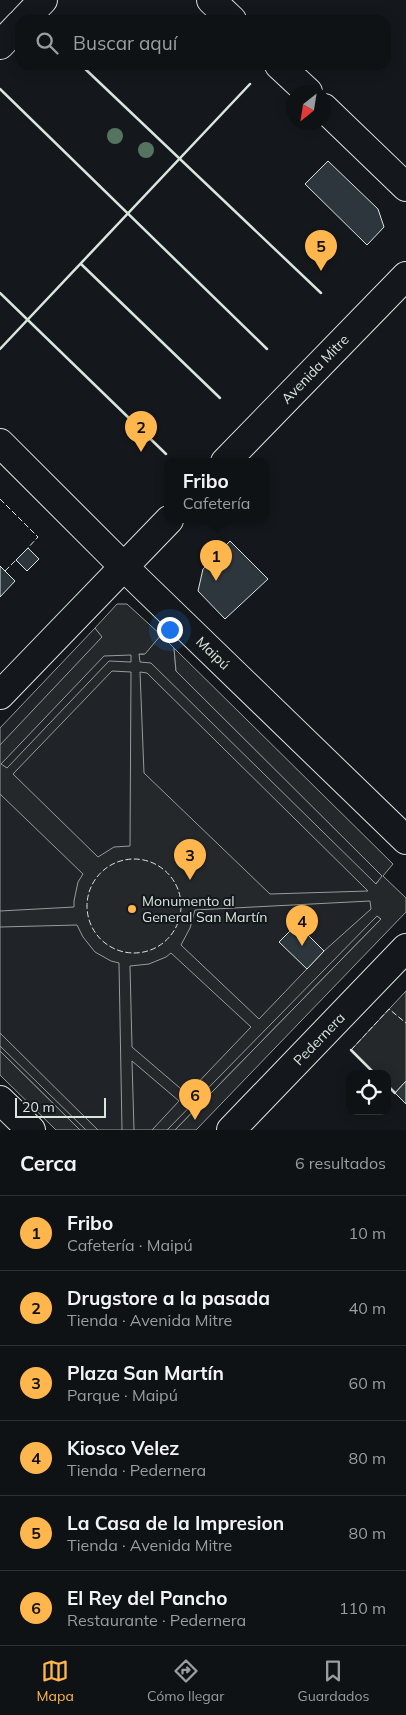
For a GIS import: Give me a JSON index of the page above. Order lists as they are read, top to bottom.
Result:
{
  "streets": {
    "street": ["Avenida Mitre", "Maipú", "Pedernera"]
  },
  "places": ["Monumento al General San Martín"],
  "scale_bar": "20 m",
  "north": "bottom left",
  "page": {
    "search": "Buscar aquí",
    "pins": [
      "5",
      "2",
      "1",
      "3",
      "4",
      "6"
    ],
    "popup": ["Fribo", "Cafetería"],
    "scale": "20 m",
    "heading": ["Cerca", "6 resultados"],
    "list": [
      {
        "mark": "1",
        "name": "Fribo",
        "note": "Cafetería · Maipú",
        "value": "10 m"
      },
      {
        "mark": "2",
        "name": "Drugstore a la pasada",
        "note": "Tienda · Avenida Mitre",
        "value": "40 m"
      },
      {
        "mark": "3",
        "name": "Plaza San Martín",
        "note": "Parque · Maipú",
        "value": "60 m"
      },
      {
        "mark": "4",
        "name": "Kiosco Velez",
        "note": "Tienda · Pedernera",
        "value": "80 m"
      },
      {
        "mark": "5",
        "name": "La Casa de la Impresion",
        "note": "Tienda · Avenida Mitre",
        "value": "80 m"
      },
      {
        "mark": "6",
        "name": "El Rey del Pancho",
        "note": "Restaurante · Pedernera",
        "value": "110 m"
      }
    ],
    "nav": ["Mapa", "Cómo llegar", "Guardados"]
  }
}
